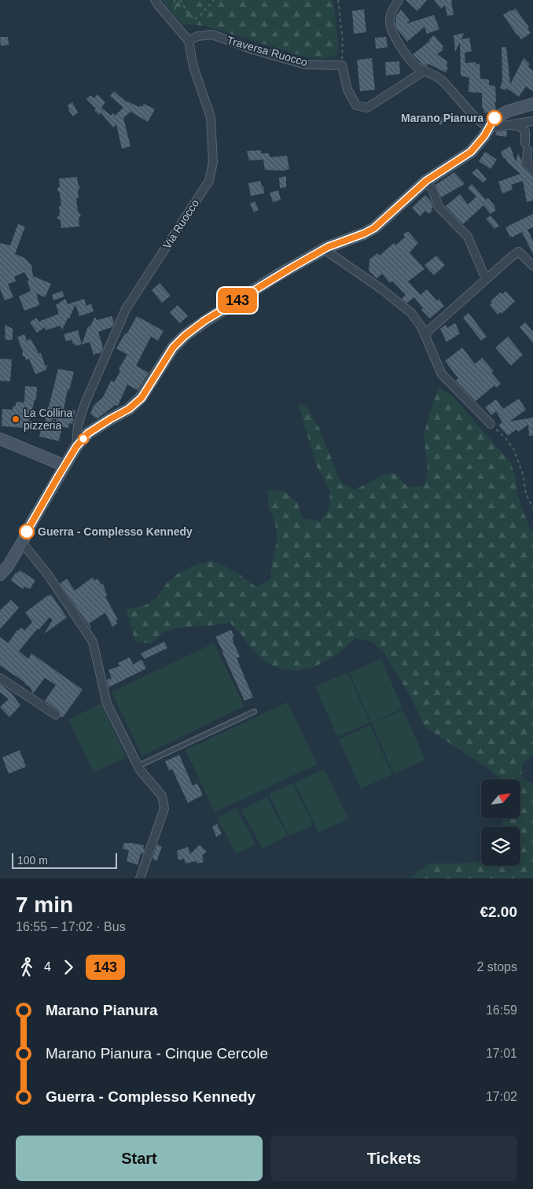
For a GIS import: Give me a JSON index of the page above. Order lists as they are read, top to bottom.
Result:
{
  "streets": {
    "street": ["Traversa Ruocco", "Via Ruocco"]
  },
  "crossings": [
    ["Traversa Ruocco", "Via Ruocco"]
  ],
  "places": ["Marano Pianura", "La Collina pizzeria", "Guerra - Complesso Kennedy"],
  "lines": ["bus line 143"],
  "scale_bar": "100 m",
  "north": "top right",
  "page": {
    "on_map": "143",
    "scale": "100 m",
    "heading": ["7 min", "16:55 – 17:02 · Bus", "€2.00"],
    "legs": ["4", "143", "2 stops"],
    "list": [
      {
        "name": "Marano Pianura",
        "value": "16:59"
      },
      {
        "name": "Marano Pianura - Cinque Cercole",
        "value": "17:01"
      },
      {
        "name": "Guerra - Complesso Kennedy",
        "value": "17:02"
      }
    ],
    "buttons": ["Start", "Tickets"]
  }
}
